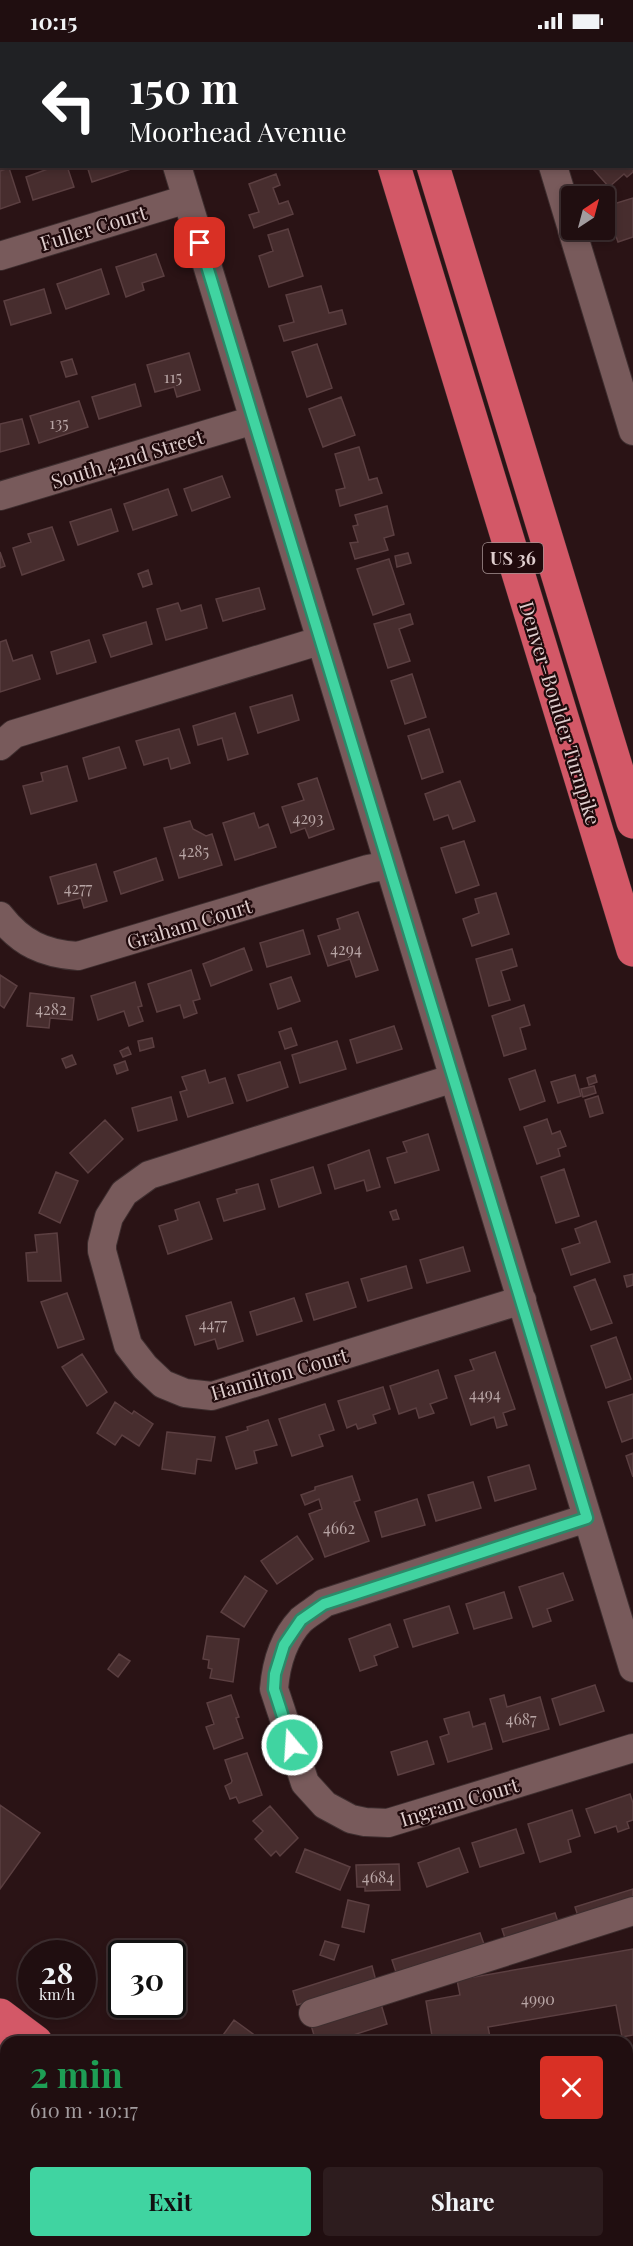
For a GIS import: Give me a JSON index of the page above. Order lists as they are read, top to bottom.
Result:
{
  "streets": {
    "highway": ["US 36", "Denver–Boulder Turnpike"],
    "street": [
      "Fuller Court",
      "South 42nd Street",
      "Graham Court",
      "Hamilton Court",
      "Ingram Court"
    ]
  },
  "house_numbers": [
    "115",
    "135",
    "4293",
    "4285",
    "4277",
    "4294",
    "4282",
    "4477",
    "4494",
    "4662",
    "4687",
    "4684",
    "4990"
  ],
  "north": "top right",
  "page": {
    "status": "10:15",
    "turn": ["150 m", "Moorhead Avenue"],
    "speed": "28 km/h",
    "limit": "30",
    "heading": ["2 min", "610 m · 10:17"],
    "buttons": ["Exit", "Share"]
  }
}
